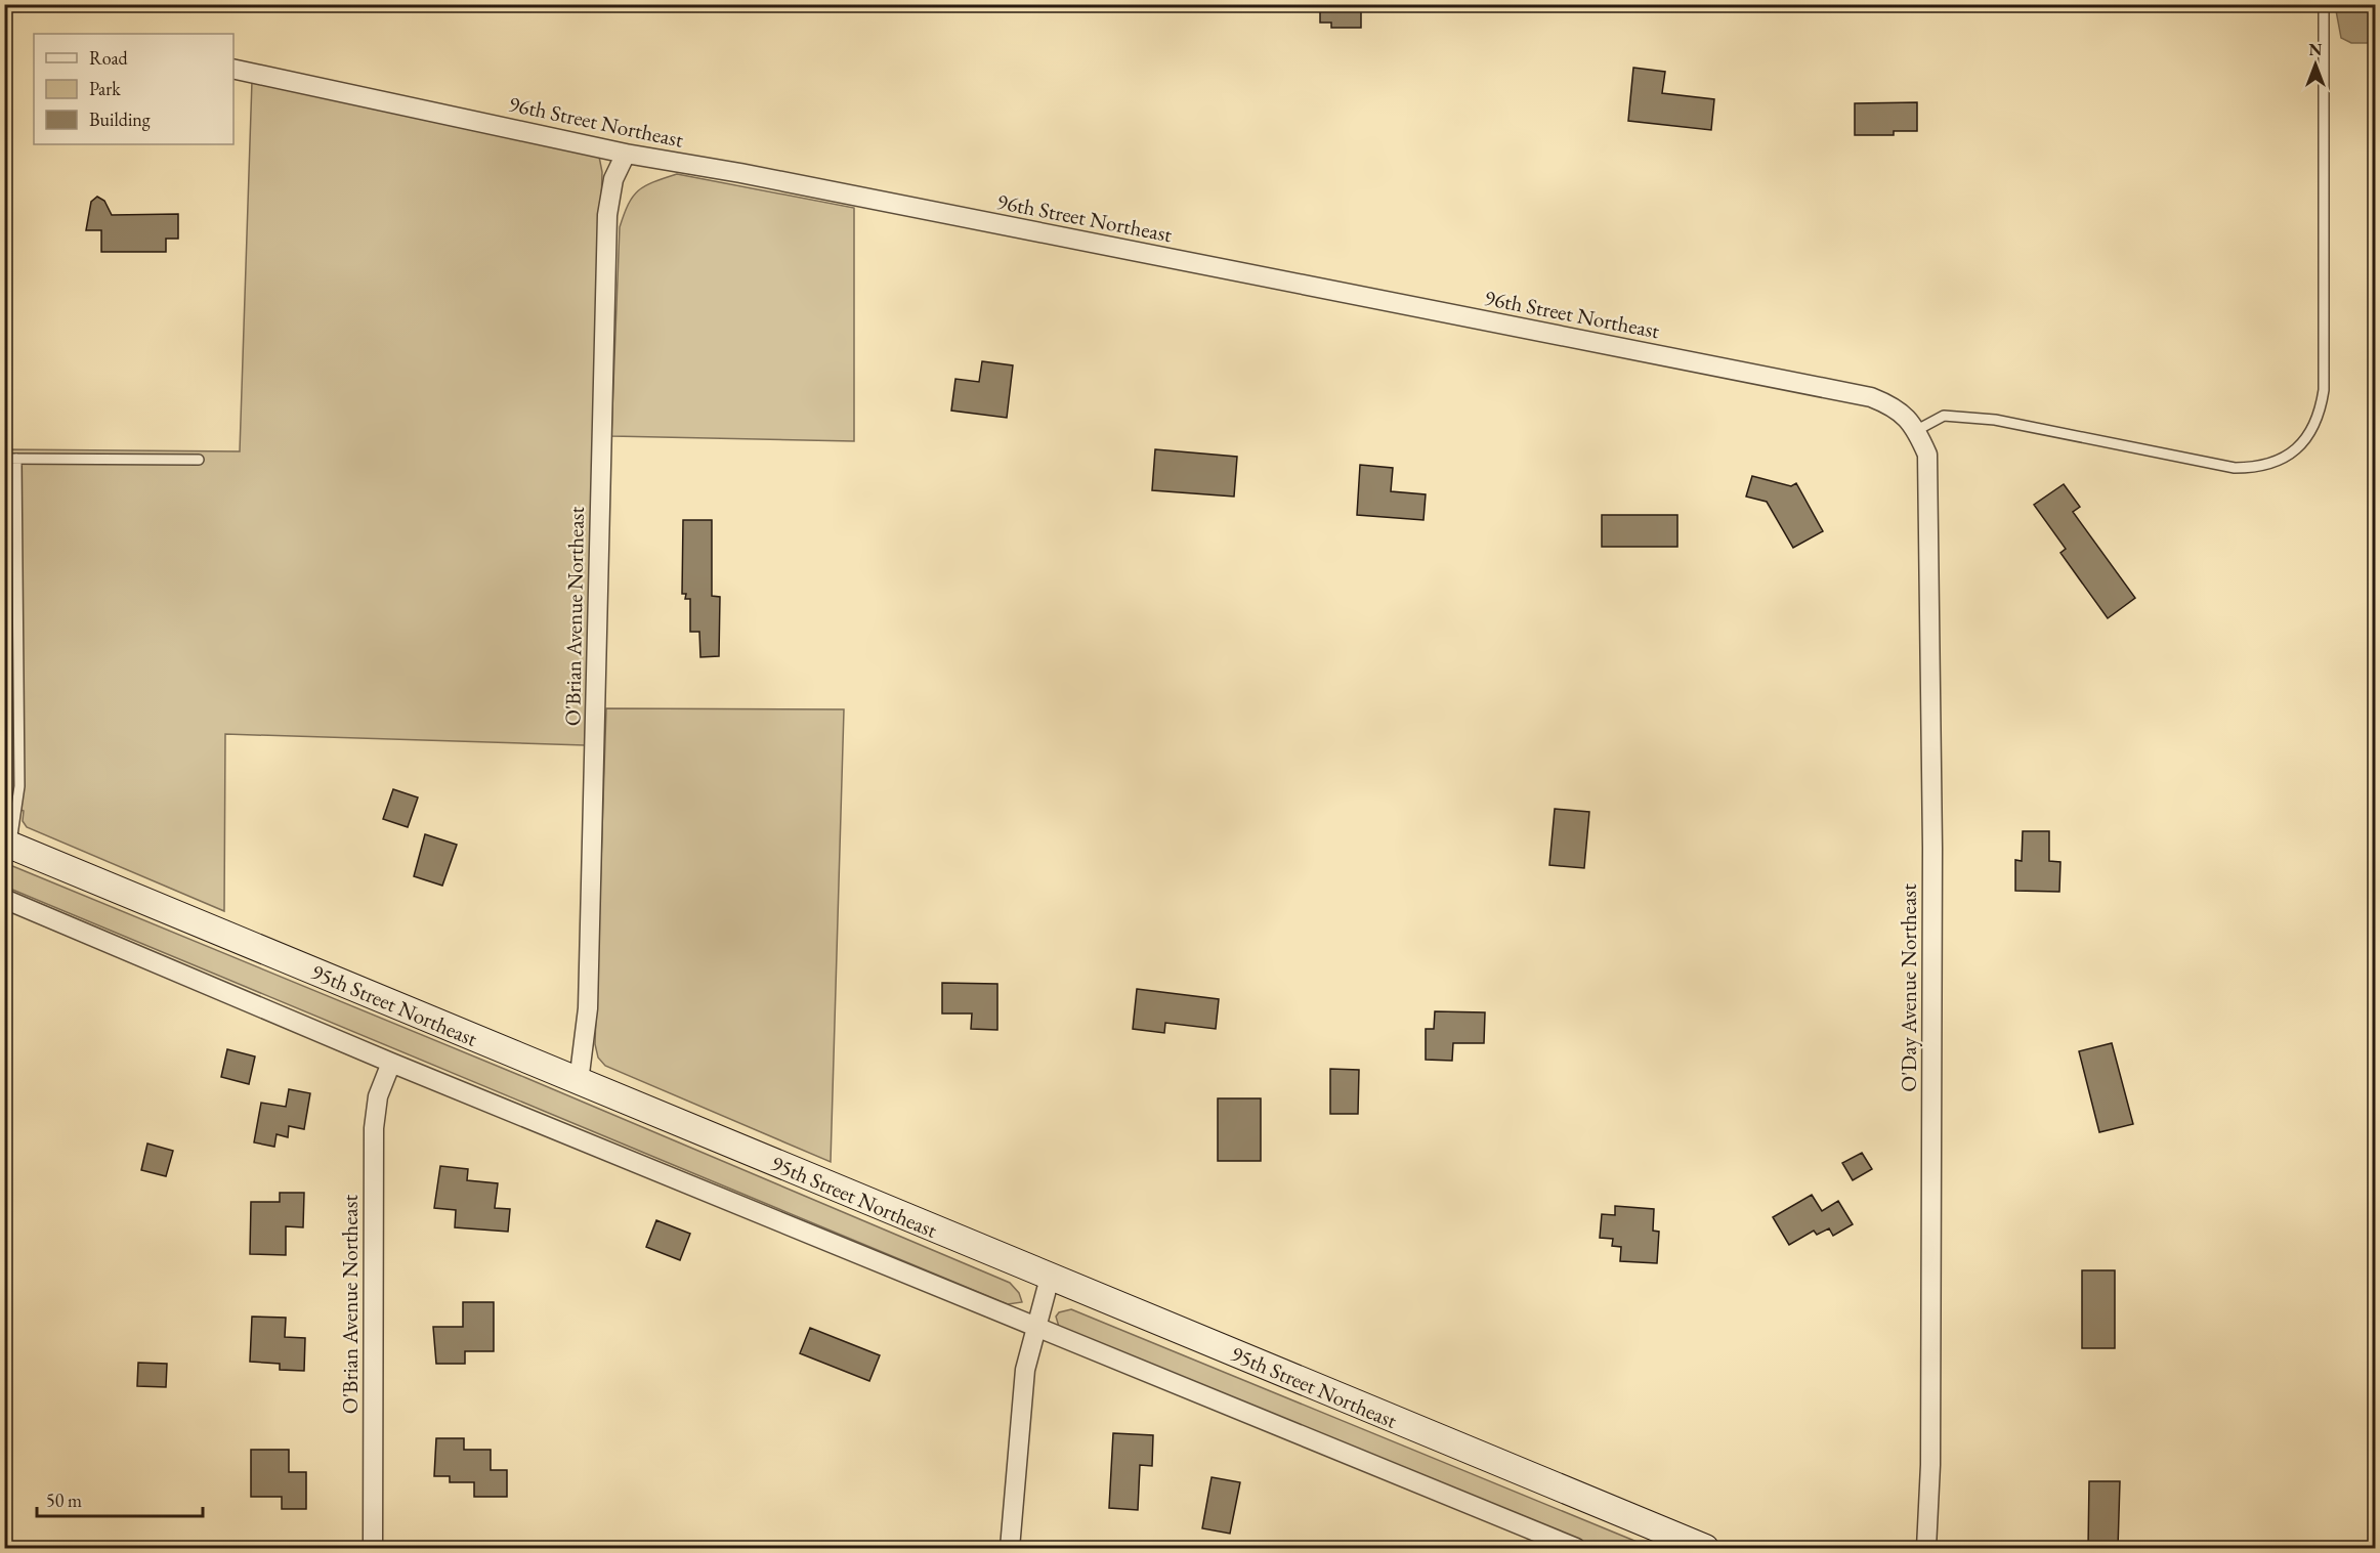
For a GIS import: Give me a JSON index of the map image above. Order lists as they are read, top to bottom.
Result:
{
  "streets": {
    "main road": ["95th Street Northeast"],
    "street": ["96th Street Northeast", "O'Brian Avenue Northeast", "O'Day Avenue Northeast"]
  },
  "crossings": [
    ["96th Street Northeast", "O'Brian Avenue Northeast"],
    ["96th Street Northeast", "O'Day Avenue Northeast"],
    ["O'Brian Avenue Northeast", "95th Street Northeast"]
  ],
  "legend": ["Road", "Park", "Building"],
  "scale_bar": "50 m",
  "north": "top"
}
